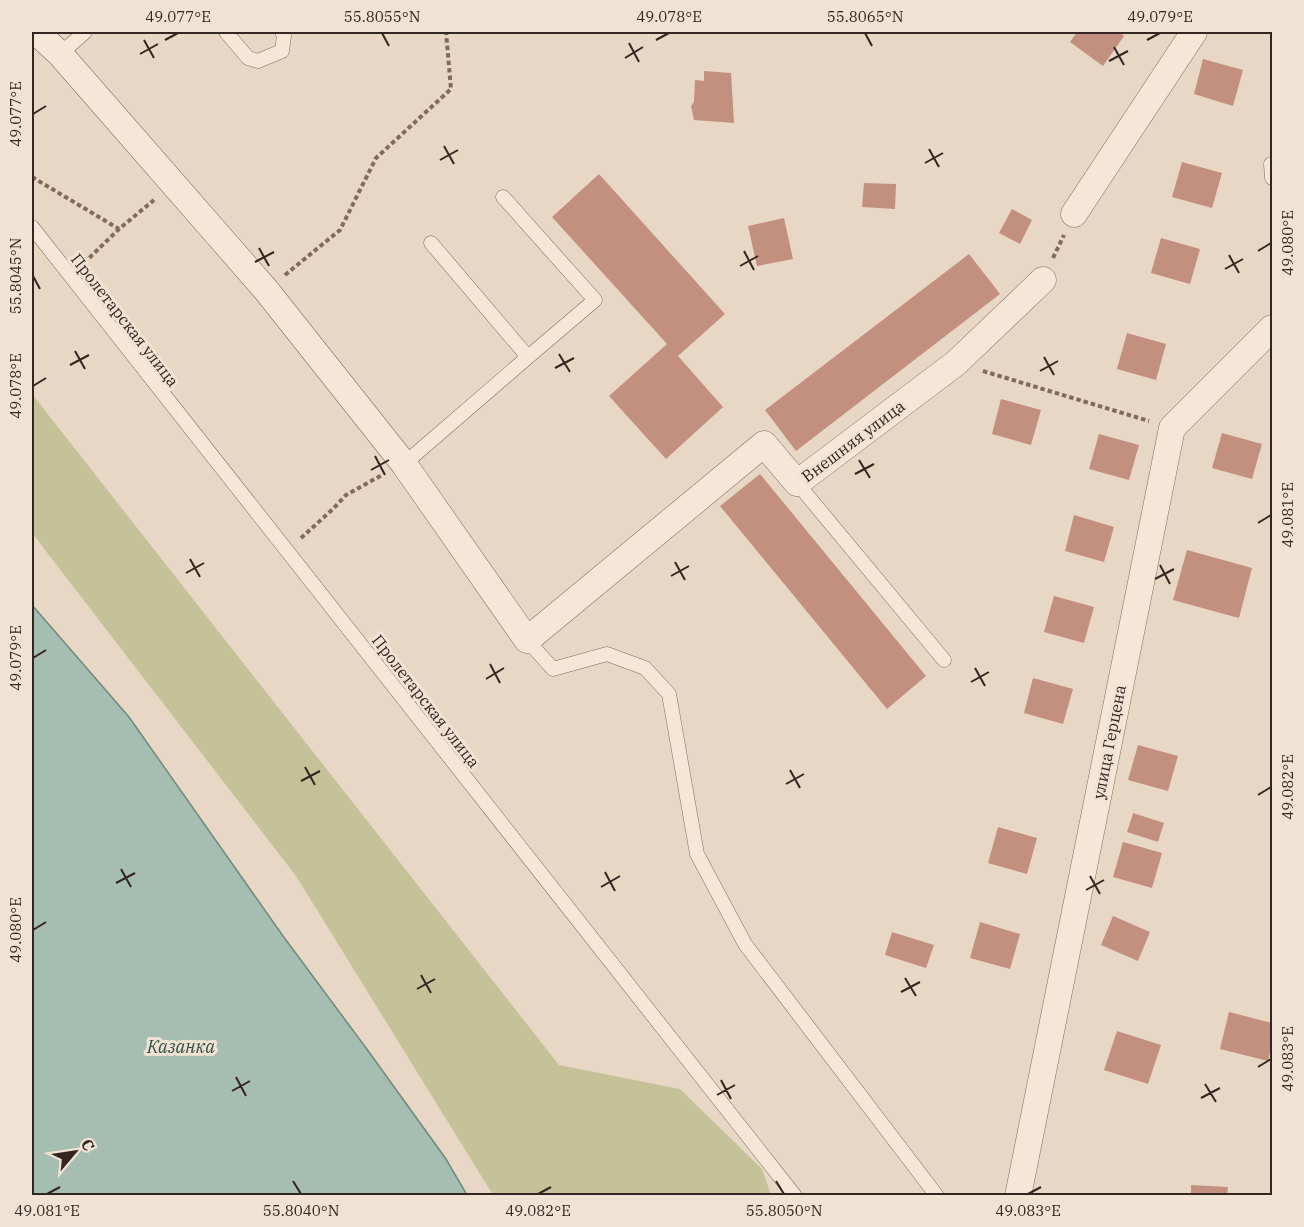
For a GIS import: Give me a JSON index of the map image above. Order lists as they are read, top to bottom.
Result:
{
  "streets": {
    "street": ["Внешняя улица", "улица Герцена"],
    "lane": ["Пролетарская улица"]
  },
  "water": ["Казанка"],
  "north": "top right",
  "coordinates": [
    "49.077°E",
    "55.8055°N",
    "49.078°E",
    "55.8065°N",
    "49.079°E",
    "49.080°E",
    "55.8045°N",
    "49.081°E",
    "49.082°E",
    "49.083°E",
    "55.8040°N",
    "55.8050°N"
  ]
}
